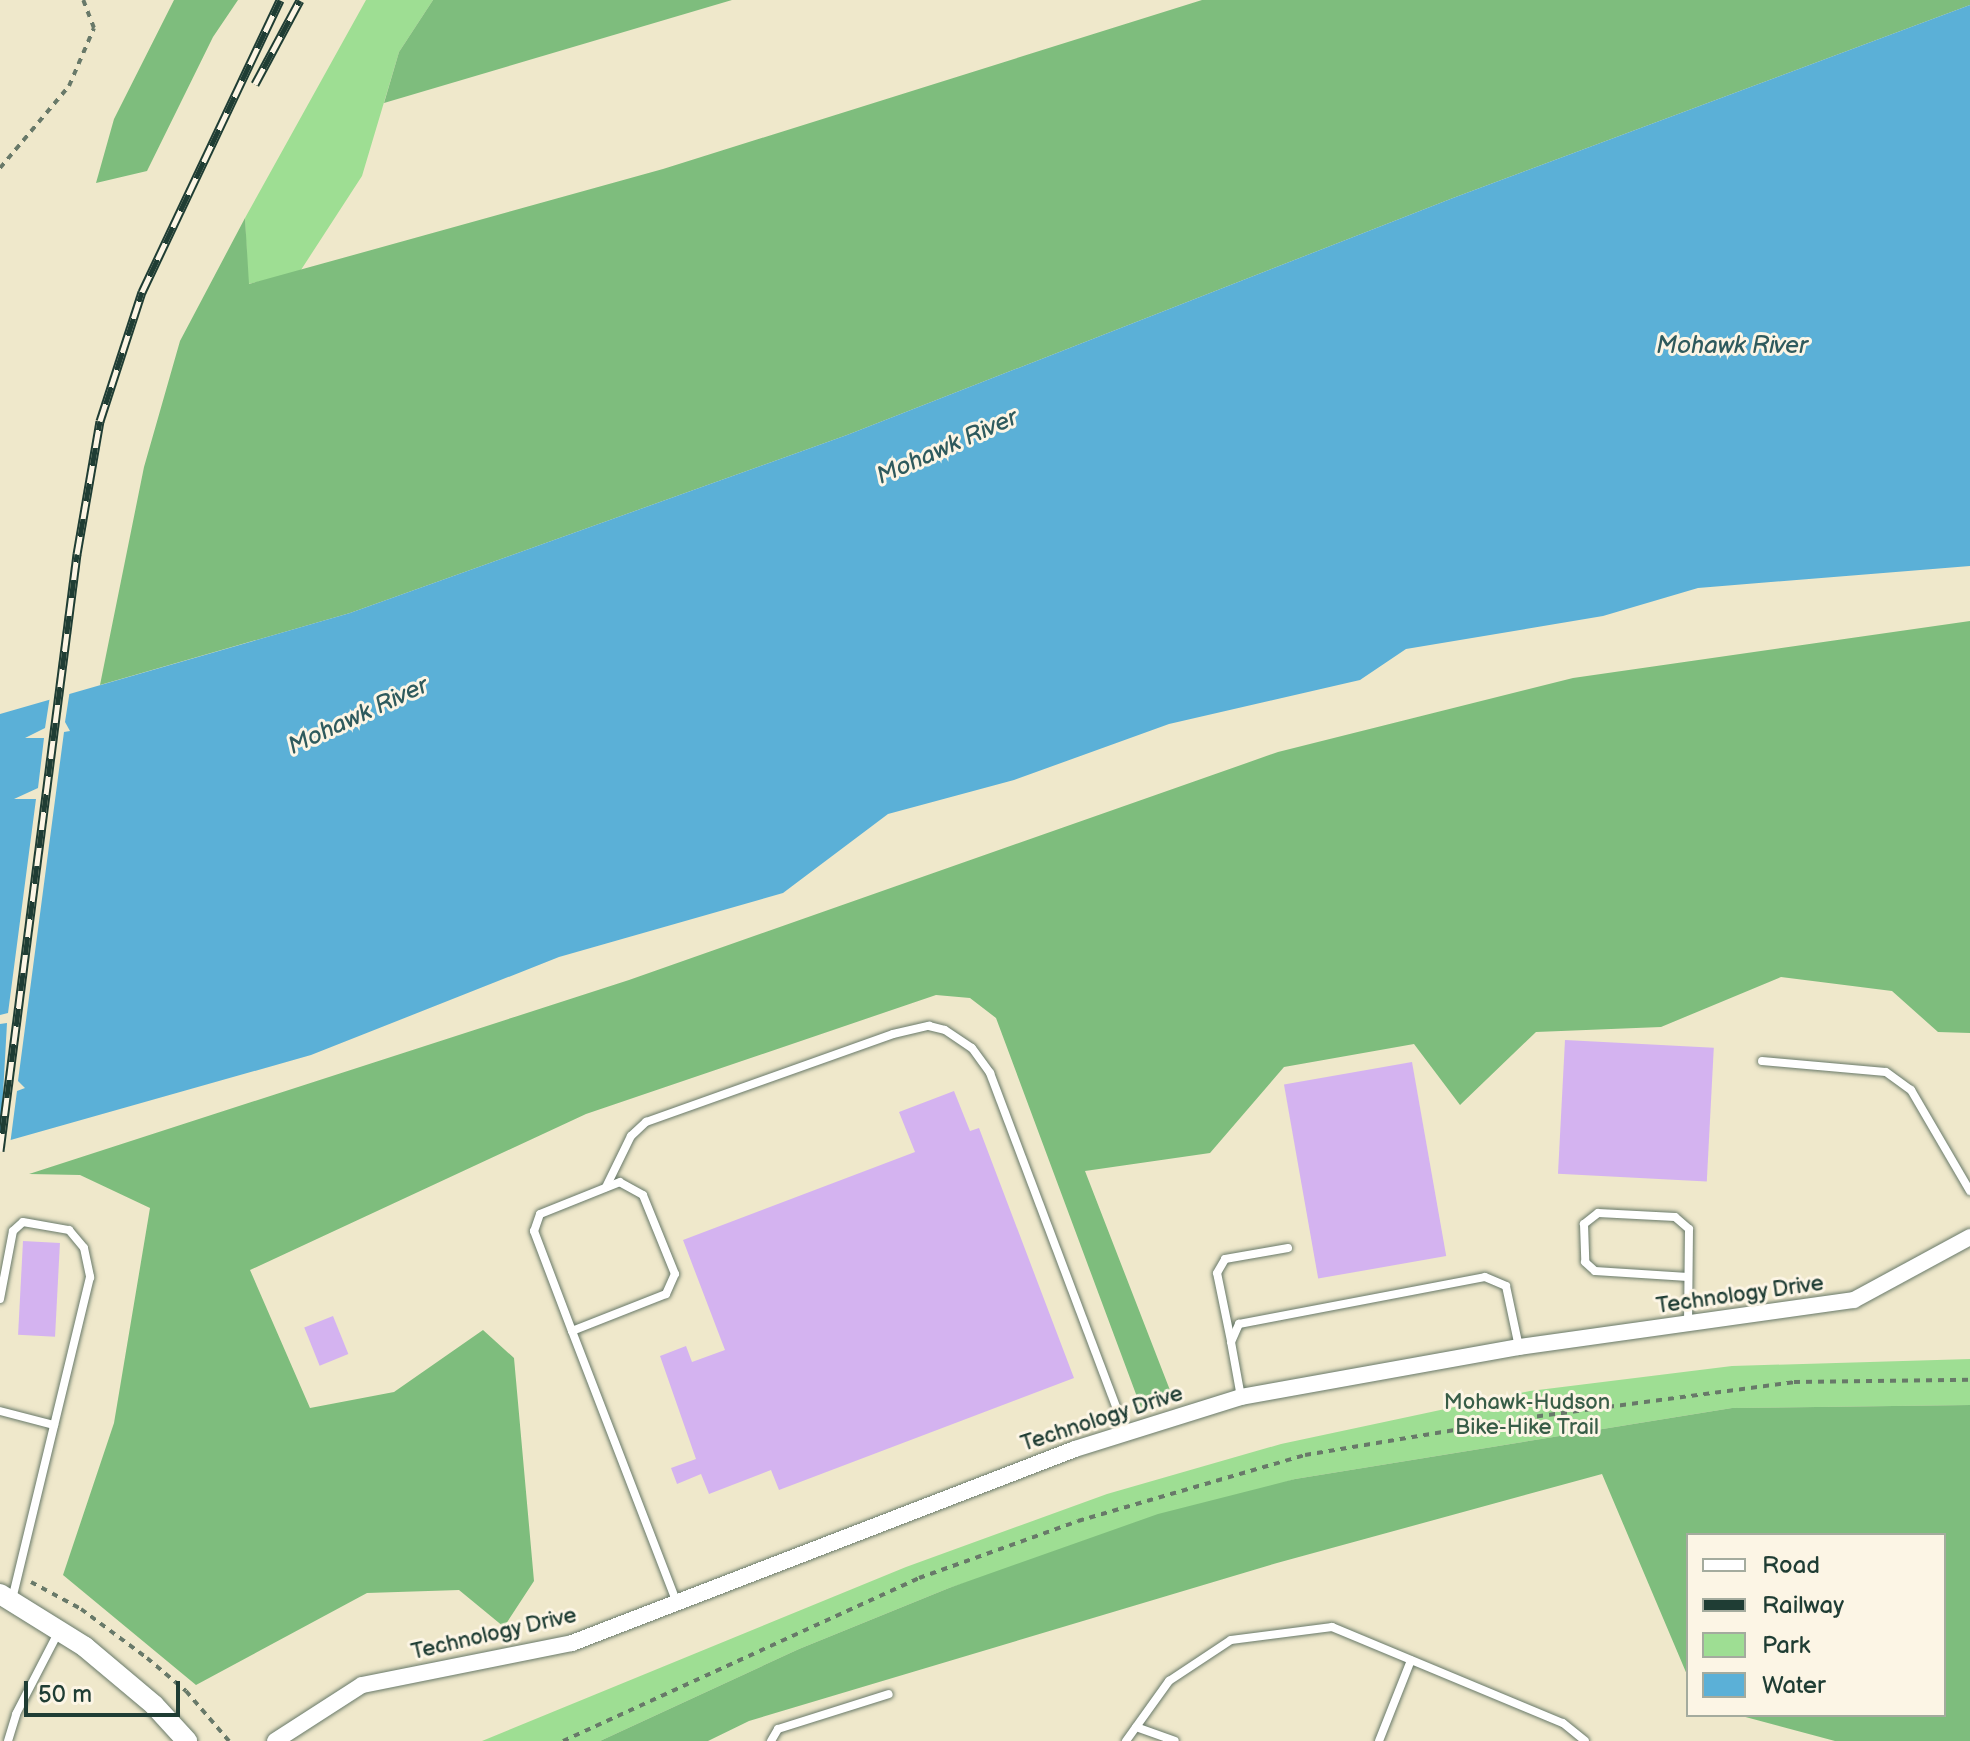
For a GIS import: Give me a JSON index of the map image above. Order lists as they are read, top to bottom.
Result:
{
  "streets": {
    "street": ["Technology Drive"]
  },
  "water": ["Mohawk River"],
  "parks": ["Mohawk-Hudson Bike-Hike Trail"],
  "legend": [
    "Road",
    "Railway",
    "Park",
    "Water"
  ],
  "scale_bar": "50 m"
}
